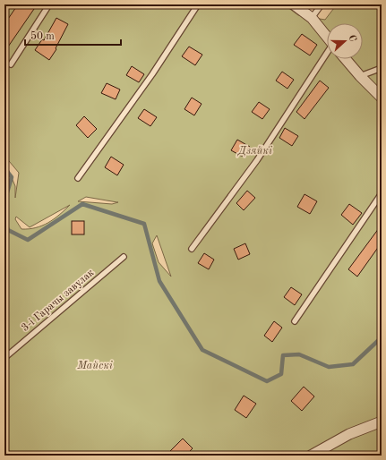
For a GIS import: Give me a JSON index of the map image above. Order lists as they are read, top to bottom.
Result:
{
  "streets": {
    "lane": ["3-і Гарачы завулак"]
  },
  "parks": ["Дзяйкі", "Майскі"],
  "scale_bar": "50 m",
  "north": "right"
}
